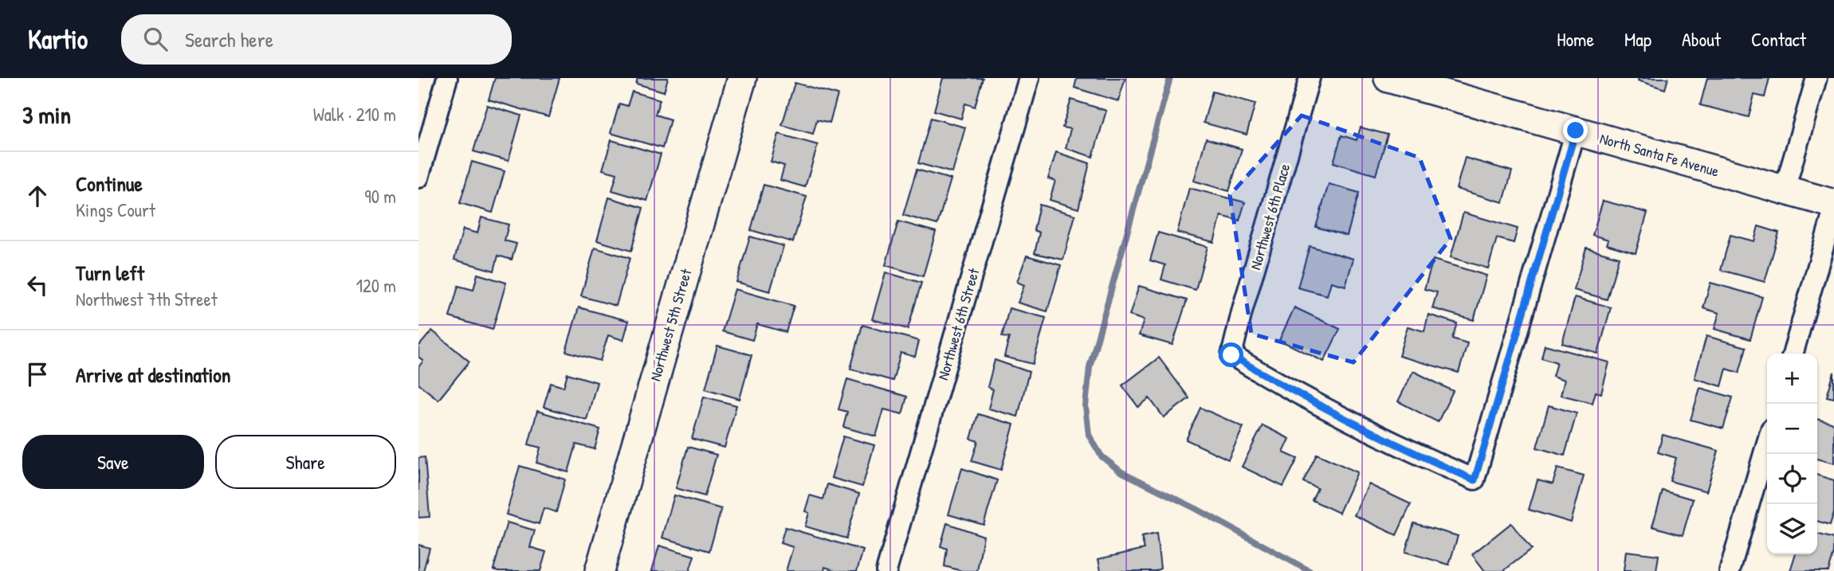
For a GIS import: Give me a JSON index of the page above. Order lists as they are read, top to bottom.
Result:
{
  "streets": {
    "street": [
      "North Santa Fe Avenue",
      "Northwest 6th Place",
      "Northwest 6th Street",
      "Northwest 5th Street"
    ]
  },
  "crossings": [
    ["North Santa Fe Avenue", "Northwest 6th Place"]
  ],
  "page": {
    "header": "Kartio",
    "search": "Search here",
    "nav": [
      "Home",
      "Map",
      "About",
      "Contact"
    ],
    "heading": ["3 min", "Walk · 210 m"],
    "list": [
      ["Continue", "Kings Court", "90 m"],
      ["Turn left", "Northwest 7th Street", "120 m"],
      "Arrive at destination"
    ],
    "map_buttons": ["+", "−"],
    "buttons": ["Save", "Share"]
  }
}
